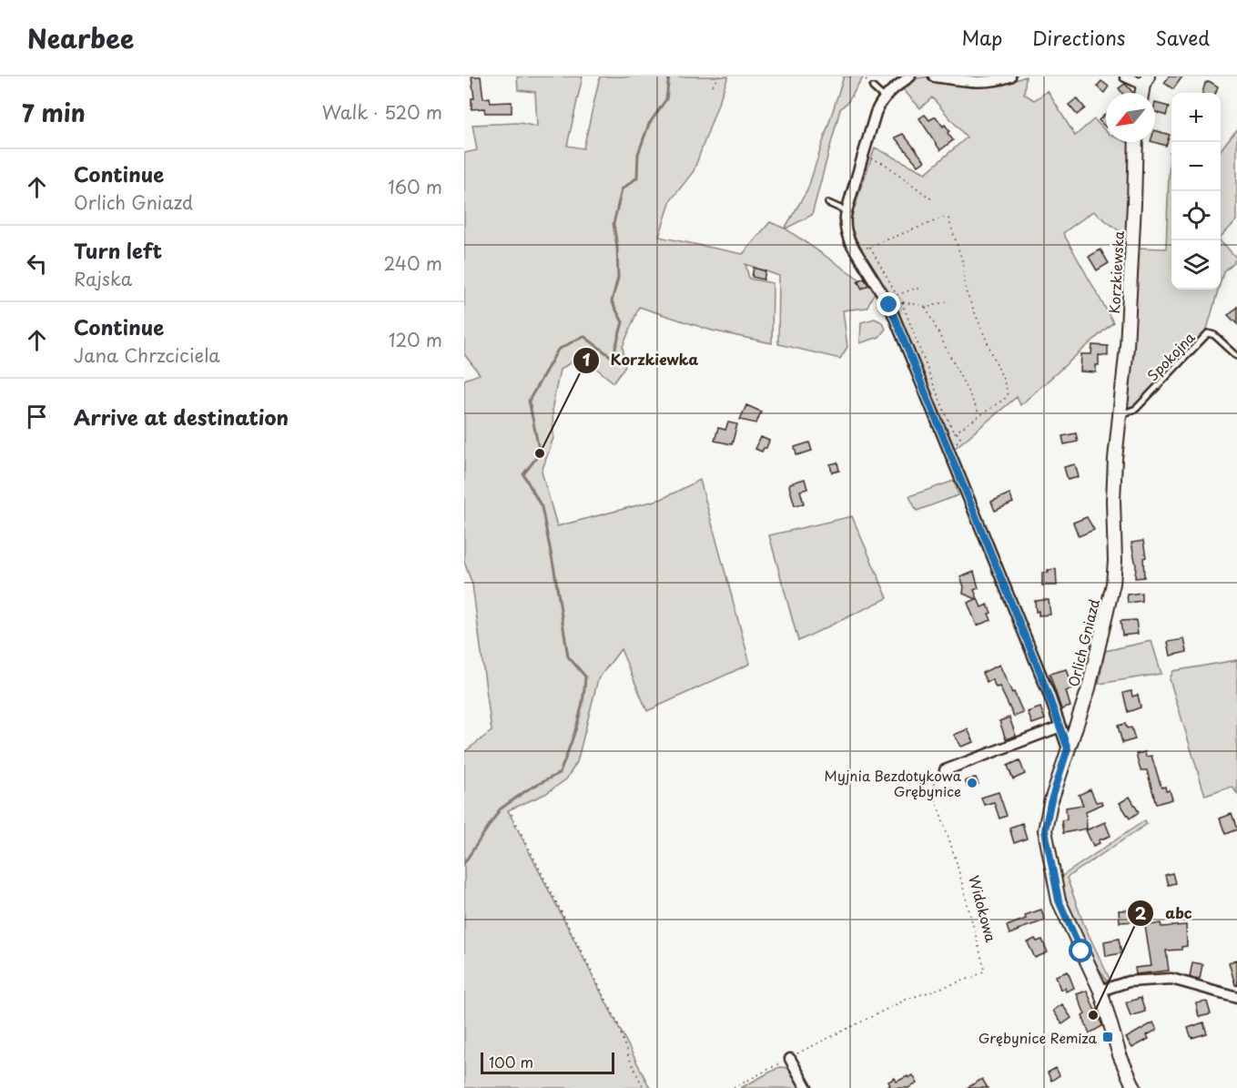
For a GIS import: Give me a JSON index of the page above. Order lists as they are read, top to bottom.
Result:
{
  "streets": {
    "street": ["Korzkiewska", "Orlich Gniazd"],
    "lane": ["Spokojna"],
    "path": ["Widokowa"]
  },
  "crossings": [
    ["Korzkiewska", "Spokojna"],
    ["Korzkiewska", "Orlich Gniazd"],
    ["Spokojna", "Orlich Gniazd"]
  ],
  "places": {
    "other": ["Korzkiewka", "Myjnia Bezdotykowa Grębynice", "abc"],
    "transit": ["Grębynice Remiza"]
  },
  "scale_bar": "100 m",
  "north": "bottom left",
  "page": {
    "header": "Nearbee",
    "nav": ["Map", "Directions", "Saved"],
    "heading": ["7 min", "Walk · 520 m"],
    "map_buttons": ["+", "−"],
    "list": [
      ["Continue", "Orlich Gniazd", "160 m"],
      ["Turn left", "Rajska", "240 m"],
      ["Continue", "Jana Chrzciciela", "120 m"],
      "Arrive at destination"
    ],
    "scale": "100 m"
  }
}
